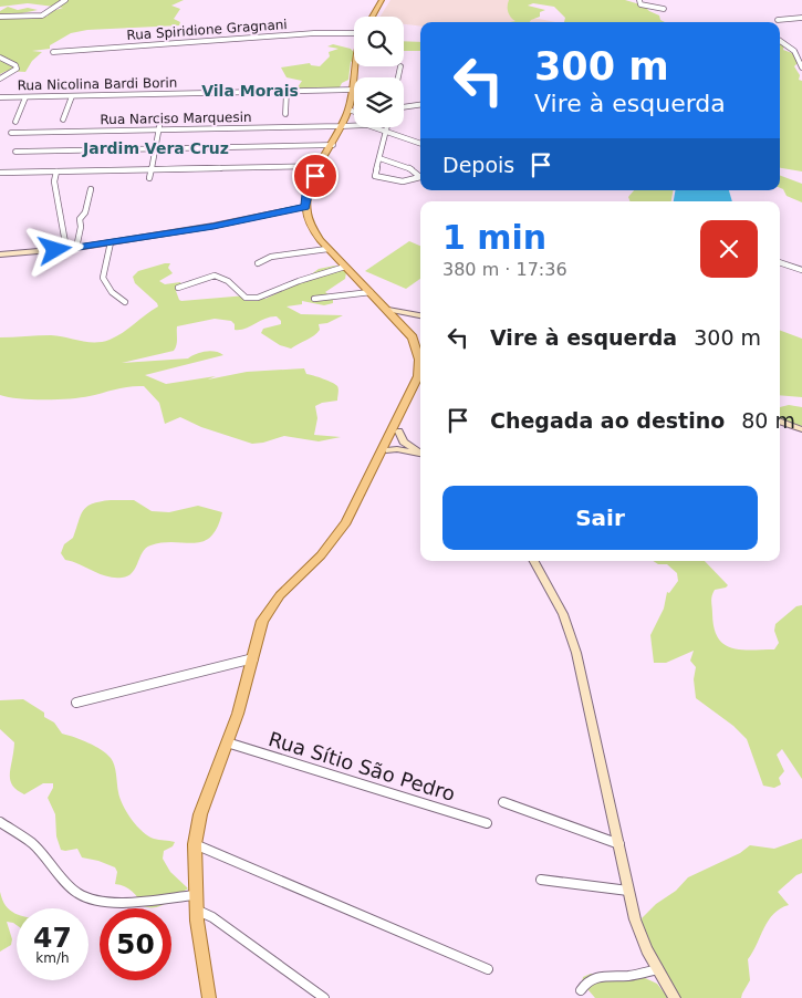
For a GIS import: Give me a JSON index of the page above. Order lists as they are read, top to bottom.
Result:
{
  "streets": {
    "street": [
      "Rua Spiridione Gragnani",
      "Rua Nicolina Bardi Borin",
      "Rua Narciso Marquesin",
      "Rua Sítio São Pedro"
    ]
  },
  "districts": ["Vila Morais", "Jardim Vera Cruz"],
  "page": {
    "turn": ["300 m", "Vire à esquerda"],
    "then": "Depois",
    "heading": ["1 min", "380 m · 17:36"],
    "list": [
      {
        "name": "Vire à esquerda",
        "value": "300 m"
      },
      {
        "name": "Chegada ao destino",
        "value": "80 m"
      }
    ],
    "buttons": "Sair",
    "speed": "47 km/h",
    "limit": "50"
  }
}
